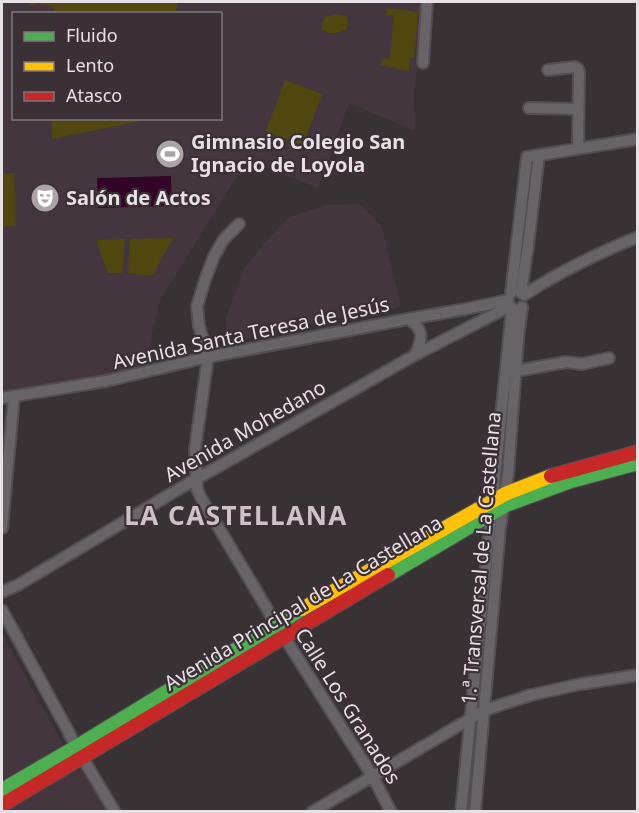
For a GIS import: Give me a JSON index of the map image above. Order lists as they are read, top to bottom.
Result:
{
  "streets": {
    "street": [
      "Avenida Santa Teresa de Jesús",
      "Avenida Mohedano",
      "1.ª Transversal de La Castellana",
      "Avenida Principal de La Castellana",
      "Calle Los Granados"
    ]
  },
  "crossings": [
    ["Avenida Santa Teresa de Jesús", "Avenida Mohedano"],
    ["Avenida Santa Teresa de Jesús", "1.ª Transversal de La Castellana"],
    ["Avenida Santa Teresa de Jesús", "Calle Los Granados"],
    ["Avenida Mohedano", "1.ª Transversal de La Castellana"],
    ["Avenida Mohedano", "Calle Los Granados"],
    ["1.ª Transversal de La Castellana", "Avenida Principal de La Castellana"],
    ["Avenida Principal de La Castellana", "Calle Los Granados"]
  ],
  "districts": ["LA CASTELLANA"],
  "places": {
    "sports": ["Gimnasio Colegio San Ignacio de Loyola"],
    "theatre": ["Salón de Actos"]
  },
  "legend": ["Fluido", "Lento", "Atasco"]
}
